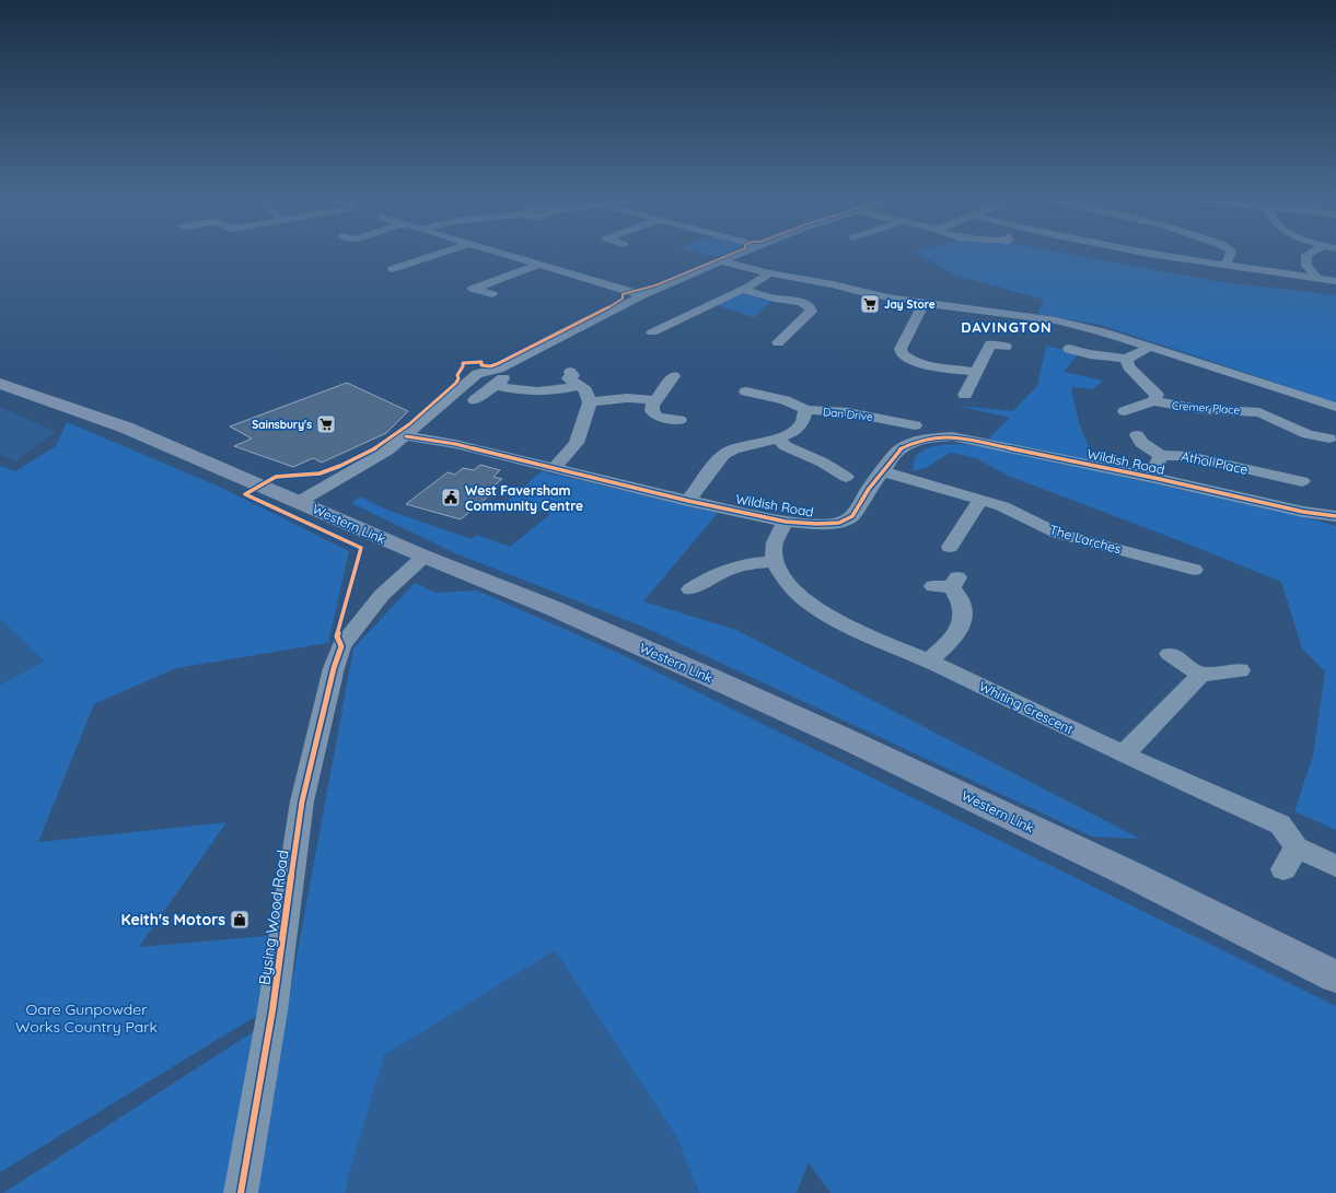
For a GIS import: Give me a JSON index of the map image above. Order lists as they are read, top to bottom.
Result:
{
  "streets": {
    "main road": ["Western Link"],
    "street": [
      "Cremer Place",
      "Dan Drive",
      "Wildish Road",
      "Athol Place",
      "The Larches",
      "Whiting Crescent",
      "Bysing Wood Road"
    ]
  },
  "crossings": [
    ["Dan Drive", "Wildish Road"],
    ["Wildish Road", "Athol Place"],
    ["Wildish Road", "The Larches"],
    ["Western Link", "Bysing Wood Road"]
  ],
  "districts": ["DAVINGTON"],
  "parks": ["Oare Gunpowder Works Country Park"],
  "places": {
    "supermarket": ["Jay Store", "Sainsbury's"],
    "public building": ["West Faversham Community Centre"],
    "shop": ["Keith's Motors"]
  }
}
